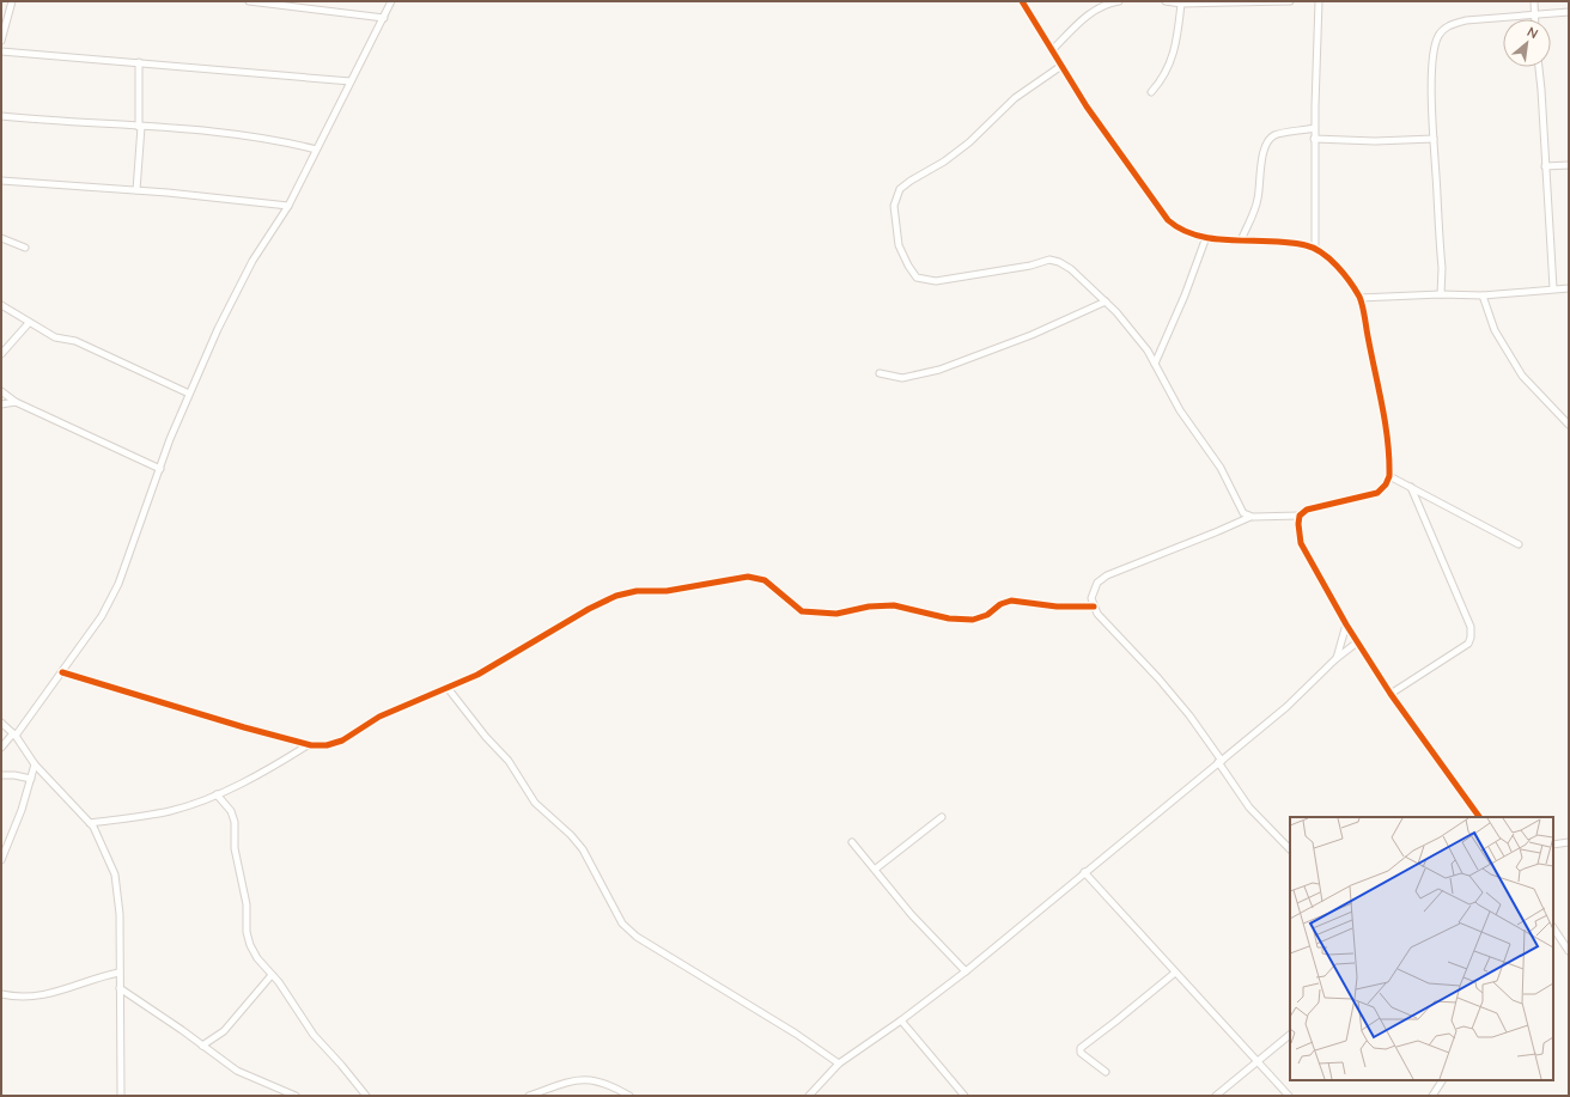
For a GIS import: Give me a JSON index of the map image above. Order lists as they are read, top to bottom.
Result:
{
  "north": "top right"
}
